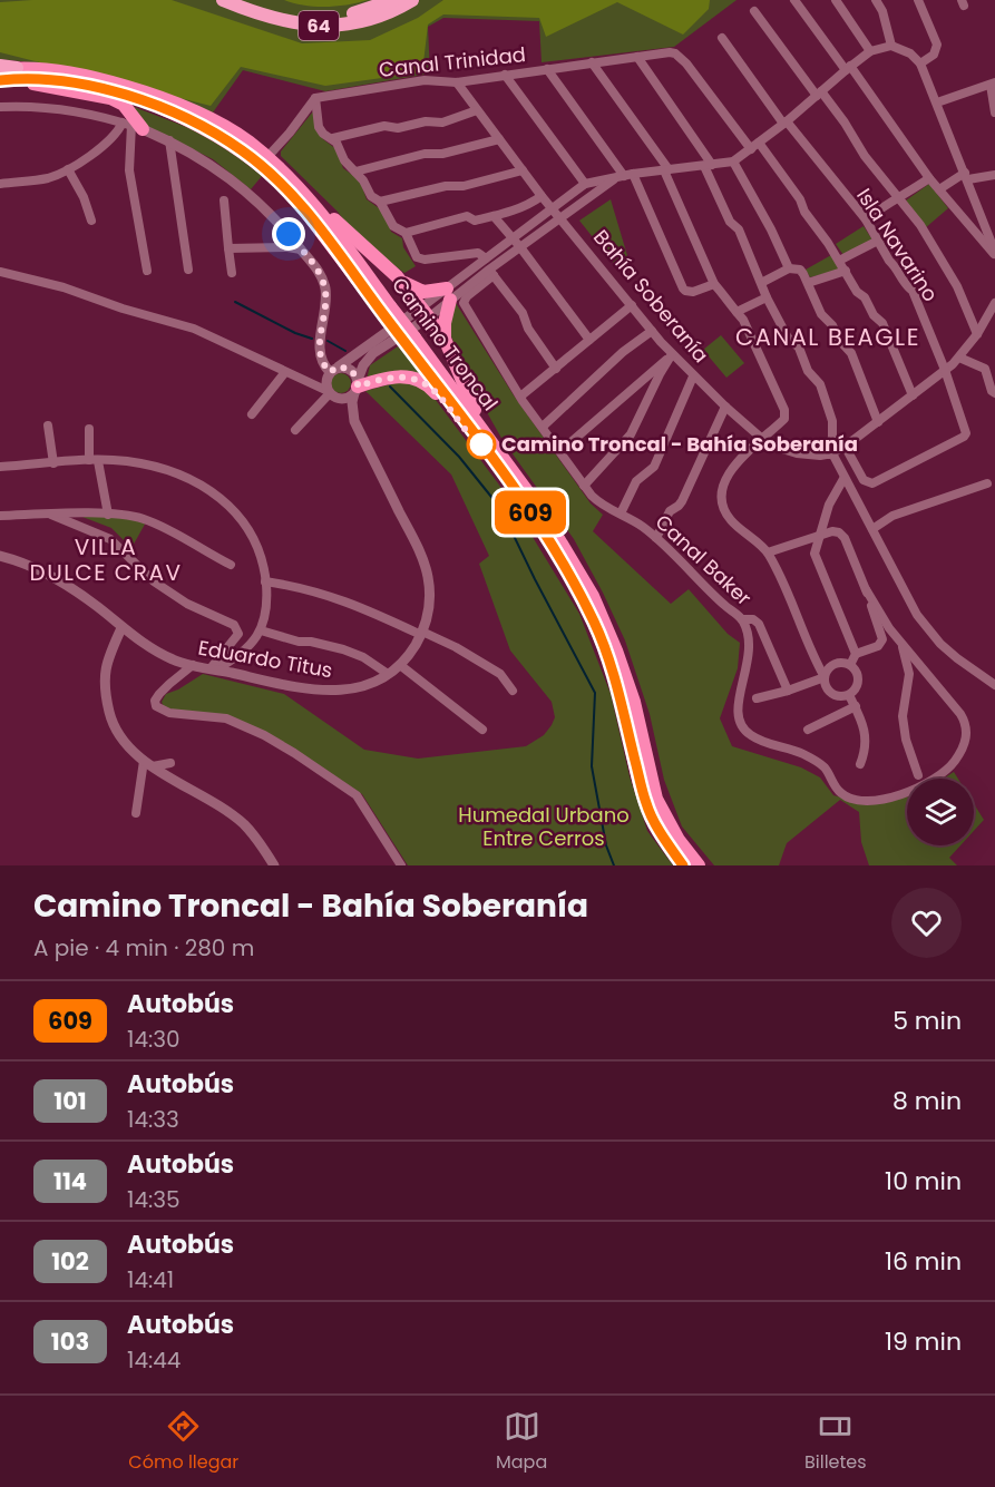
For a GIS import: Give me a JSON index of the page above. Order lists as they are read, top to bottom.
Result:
{
  "streets": {
    "highway": ["64"],
    "main road": ["Camino Troncal"],
    "street": [
      "Canal Trinidad",
      "Isla Navarino",
      "Bahía Soberanía",
      "Canal Baker",
      "Eduardo Titus"
    ]
  },
  "crossings": [
    ["Canal Trinidad", "Bahía Soberanía"]
  ],
  "districts": ["CANAL BEAGLE", "VILLA DULCE CRAV"],
  "parks": ["Humedal Urbano Entre Cerros"],
  "places": ["Camino Troncal - Bahía Soberanía"],
  "lines": ["bus line 609"],
  "page": {
    "on_map": "609",
    "heading": ["Camino Troncal - Bahía Soberanía", "A pie · 4 min · 280 m"],
    "list": [
      {
        "mark": "609",
        "name": "Autobús",
        "note": "14:30",
        "value": "5 min"
      },
      {
        "mark": "101",
        "name": "Autobús",
        "note": "14:33",
        "value": "8 min"
      },
      {
        "mark": "114",
        "name": "Autobús",
        "note": "14:35",
        "value": "10 min"
      },
      {
        "mark": "102",
        "name": "Autobús",
        "note": "14:41",
        "value": "16 min"
      },
      {
        "mark": "103",
        "name": "Autobús",
        "note": "14:44",
        "value": "19 min"
      }
    ],
    "tabs": ["Cómo llegar", "Mapa", "Billetes"]
  }
}
